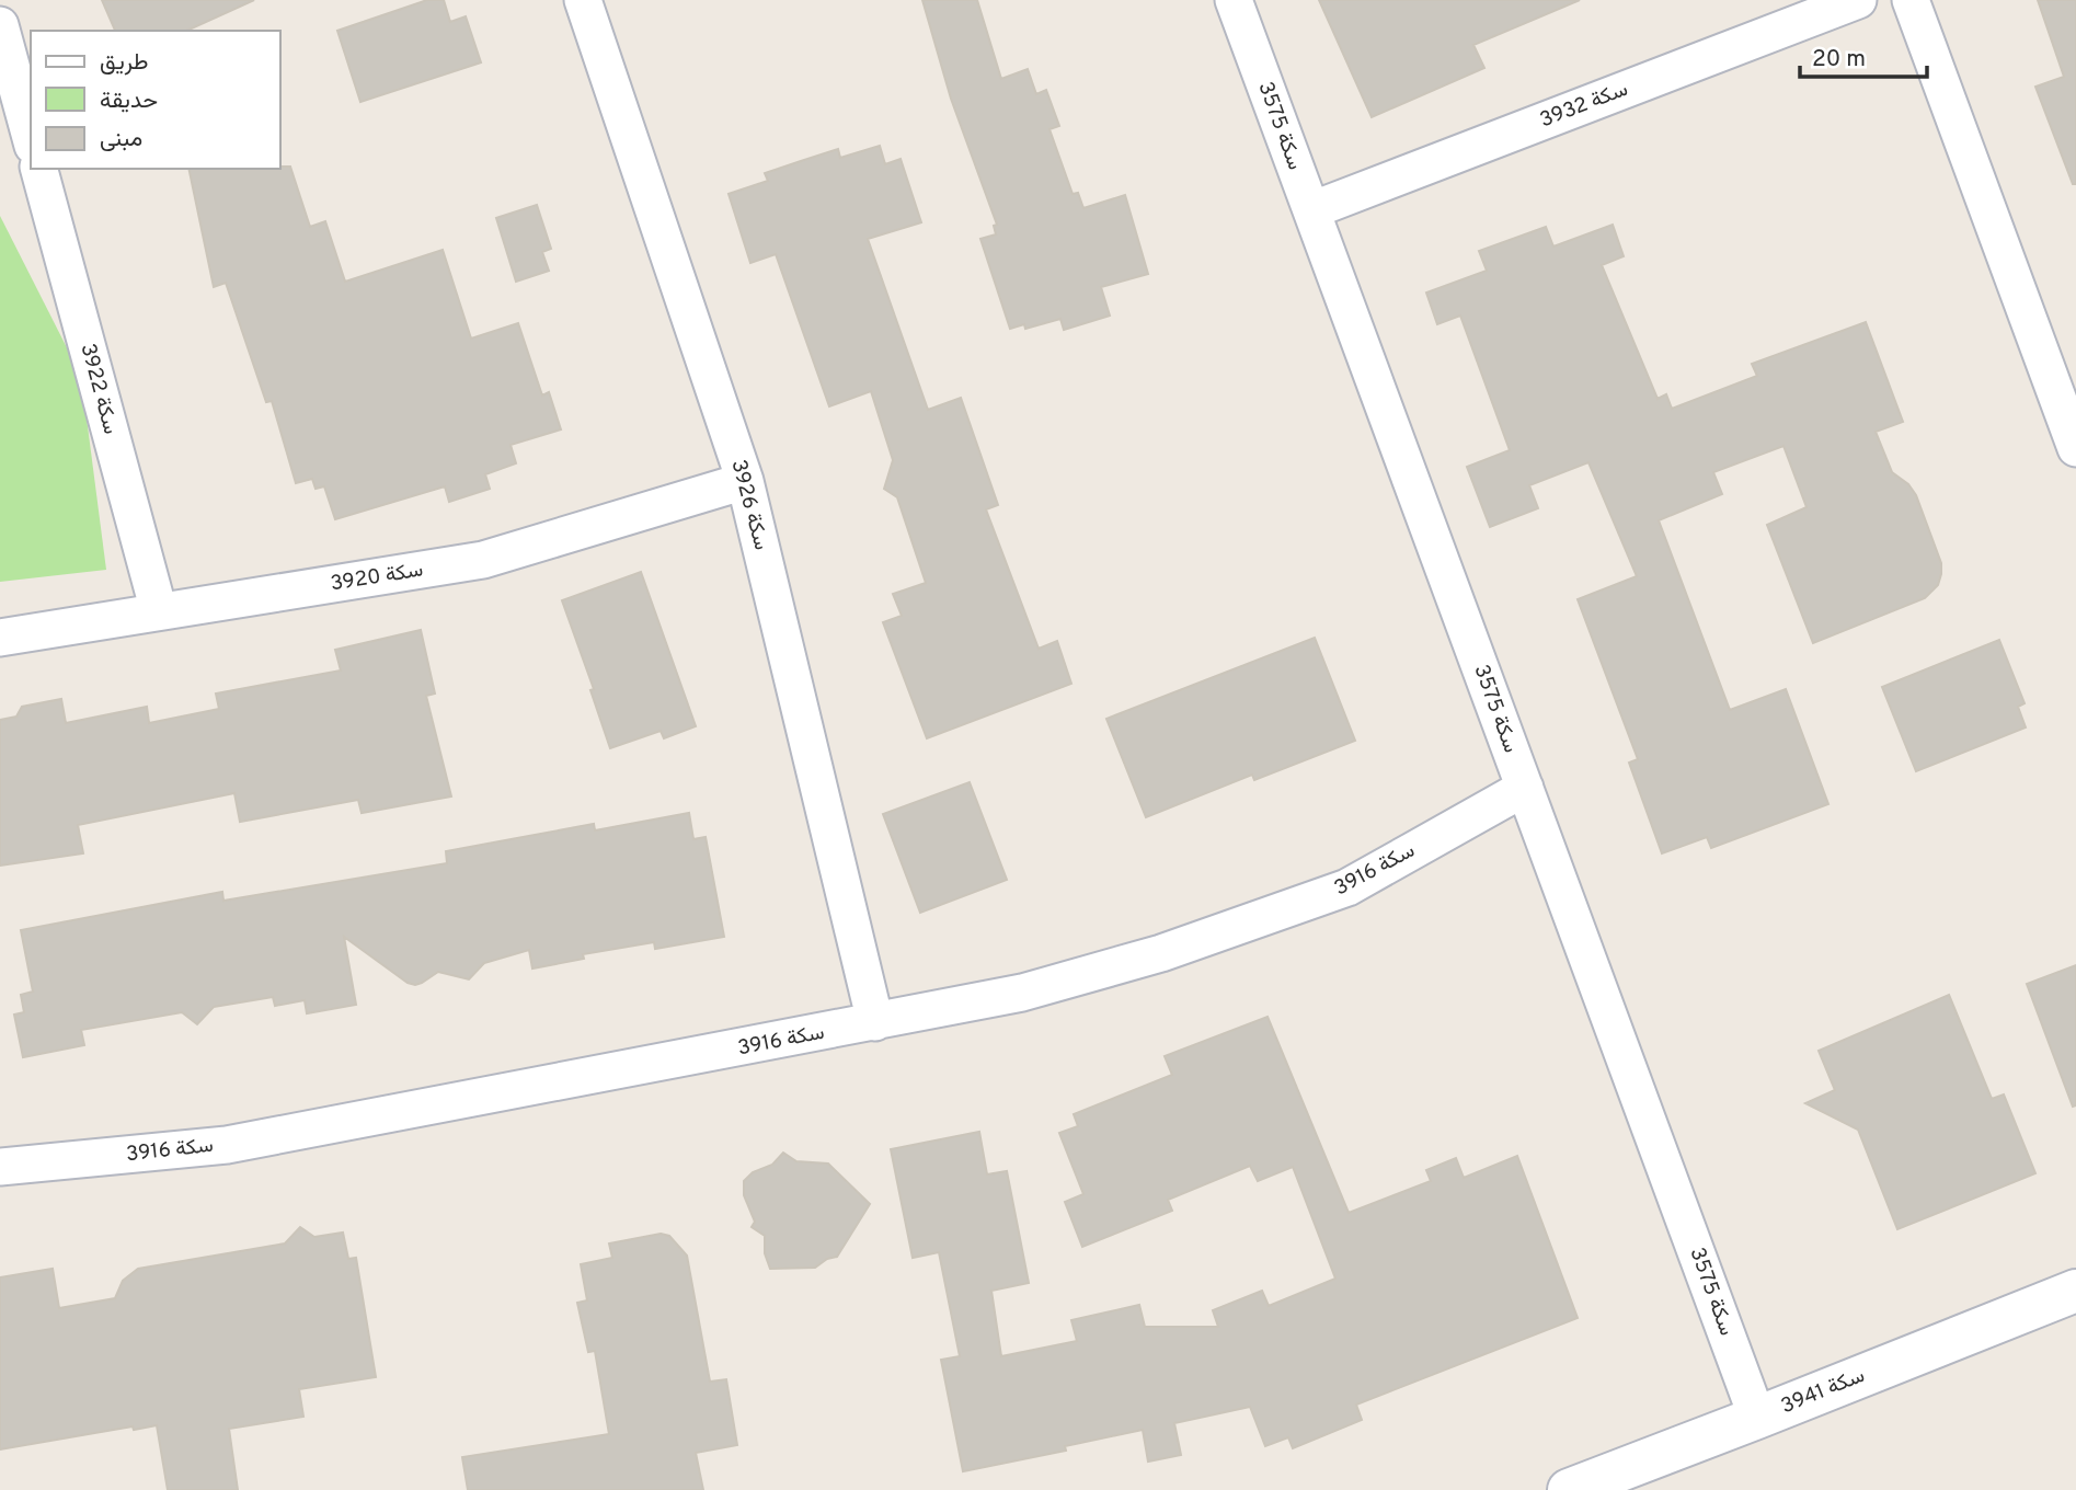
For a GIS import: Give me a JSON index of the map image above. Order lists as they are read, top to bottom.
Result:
{
  "streets": {
    "street": [
      "سكة 3932",
      "سكة 3575",
      "سكة 3922",
      "سكة 3926",
      "سكة 3920",
      "سكة 3916",
      "سكة 3941"
    ]
  },
  "crossings": [
    ["سكة 3932", "سكة 3575"],
    ["سكة 3575", "سكة 3916"],
    ["سكة 3575", "سكة 3941"],
    ["سكة 3922", "سكة 3920"],
    ["سكة 3926", "سكة 3920"],
    ["سكة 3926", "سكة 3916"]
  ],
  "legend": ["طريق", "حديقة", "مبنى"],
  "scale_bar": "20 m"
}
